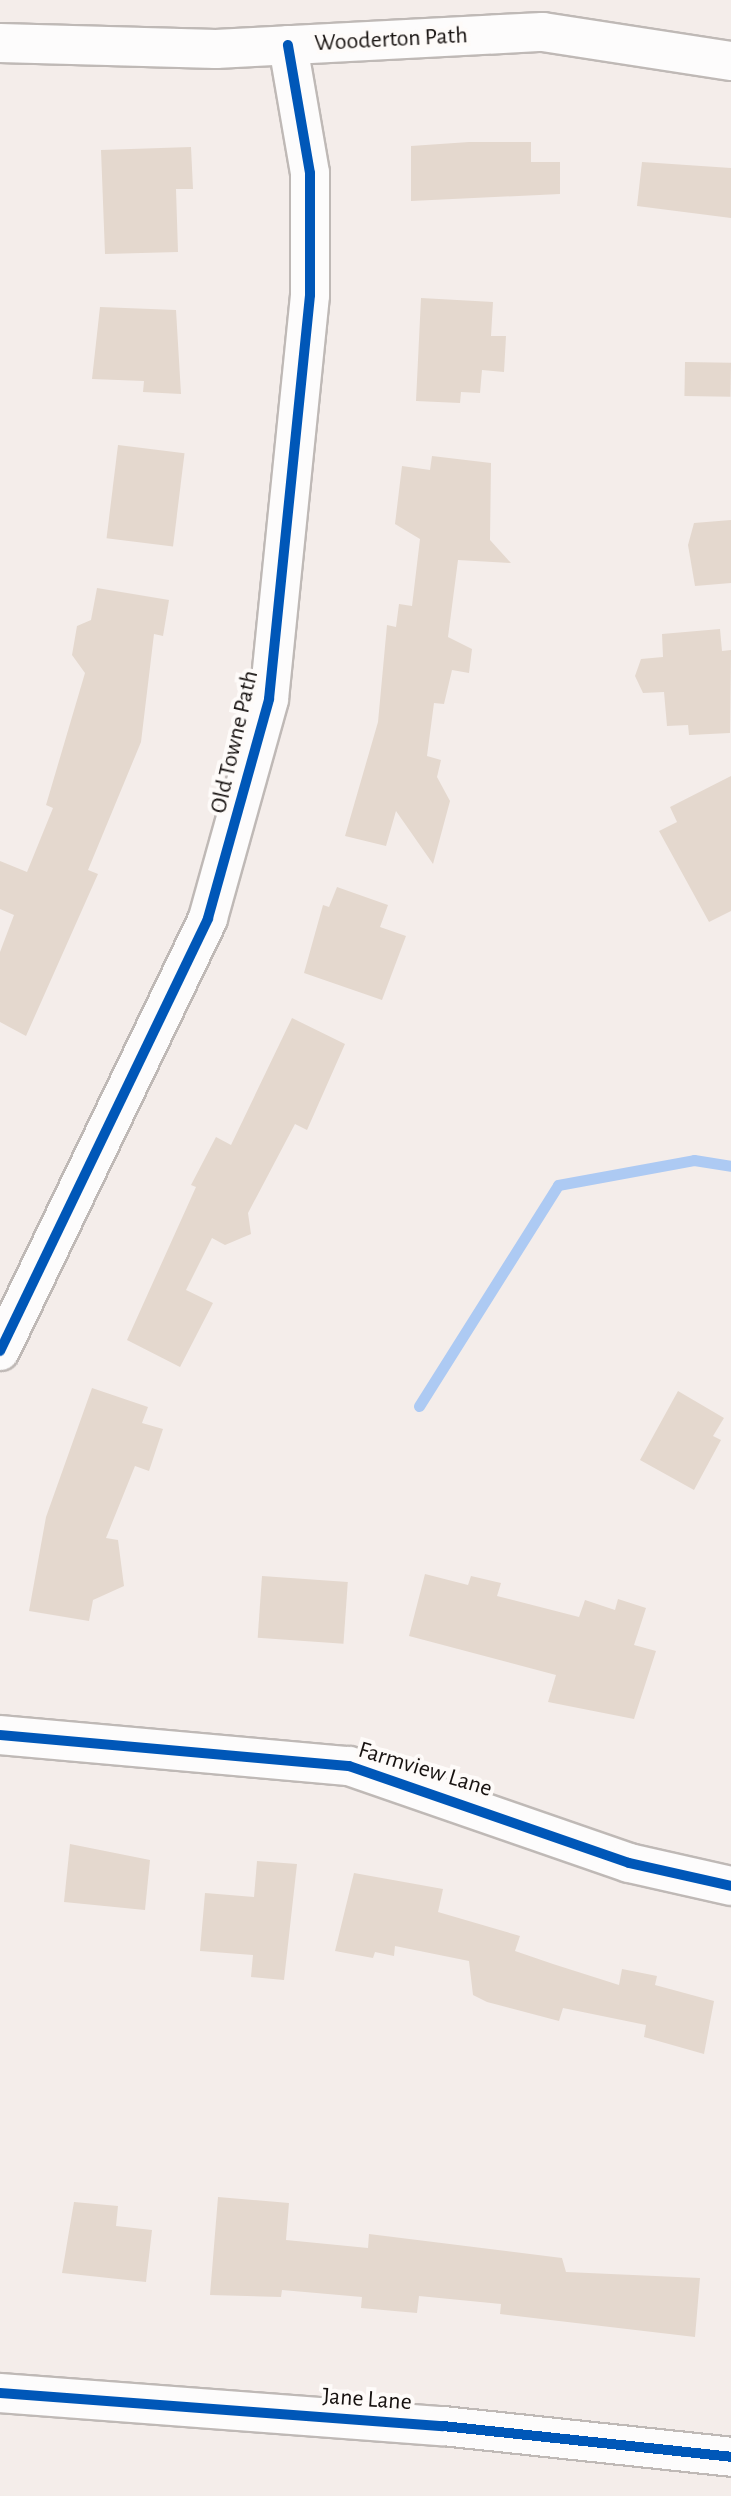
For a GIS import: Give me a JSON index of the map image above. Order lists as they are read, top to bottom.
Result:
{
  "streets": {
    "street": [
      "Wooderton Path",
      "Old Towne Path",
      "Farmview Lane",
      "Jane Lane"
    ]
  },
  "crossings": [
    ["Wooderton Path", "Old Towne Path"]
  ]
}
